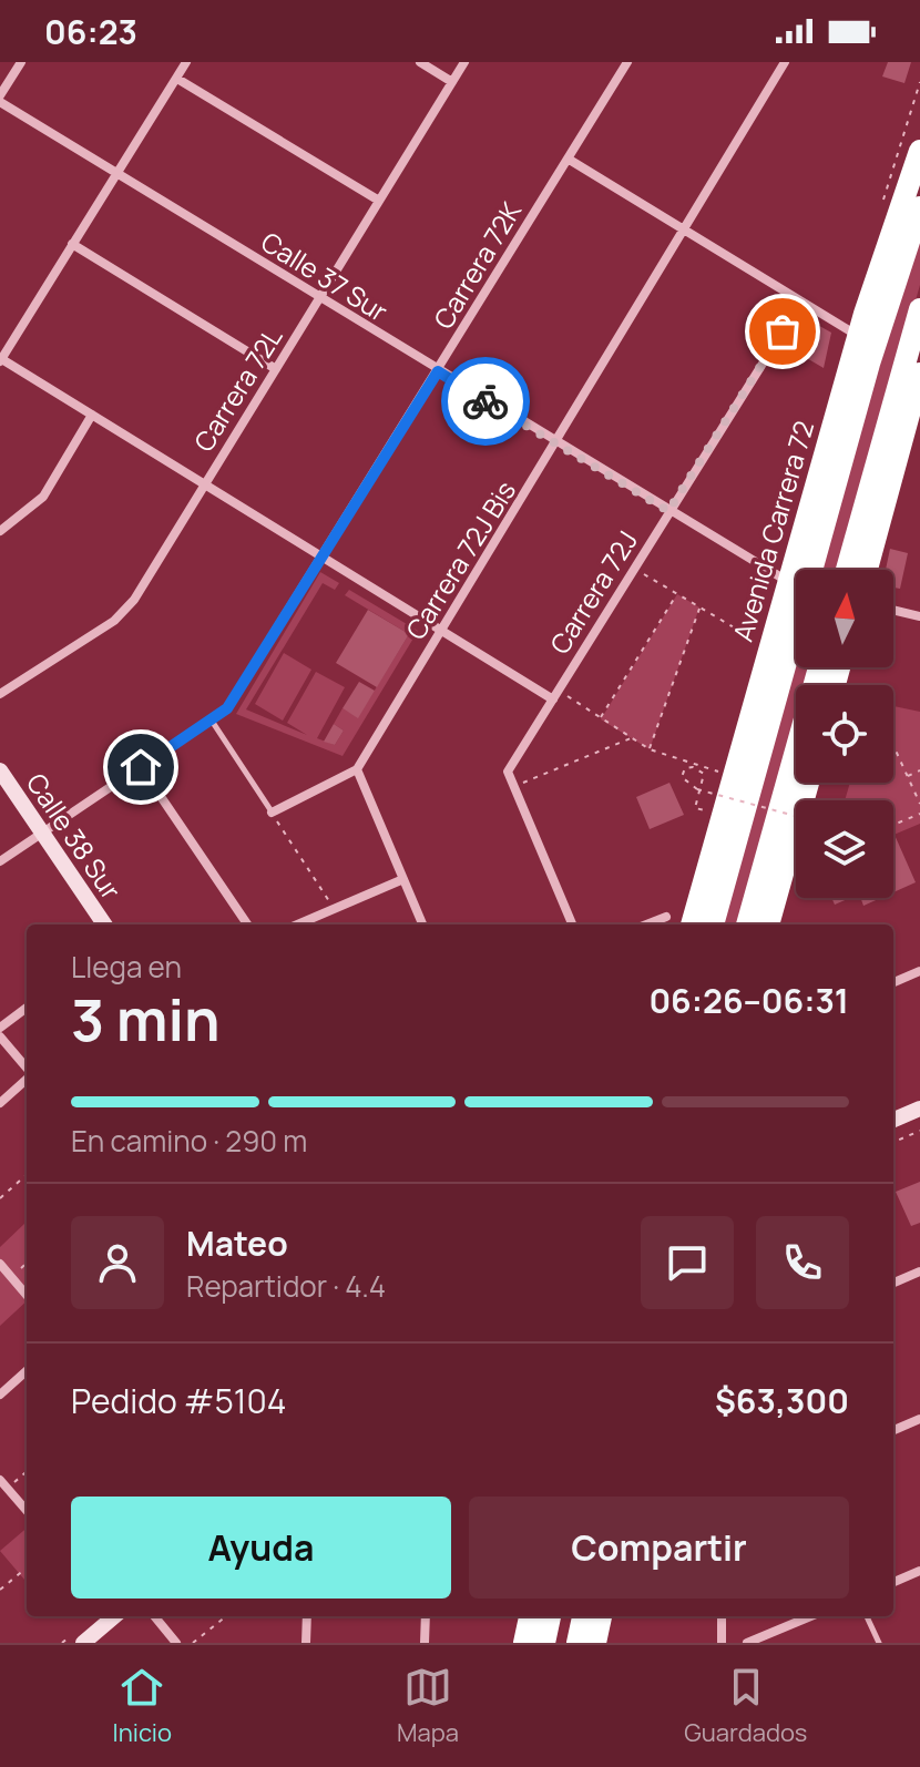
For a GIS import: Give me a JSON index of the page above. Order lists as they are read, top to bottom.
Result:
{
  "streets": {
    "highway": ["Avenida Carrera 72"],
    "street": [
      "Carrera 72K",
      "Calle 37 Sur",
      "Carrera 72L",
      "Carrera 72J Bis",
      "Carrera 72J",
      "Calle 38 Sur"
    ]
  },
  "crossings": [
    ["Carrera 72K", "Calle 37 Sur"],
    ["Carrera 72K", "Calle 38 Sur"],
    ["Calle 37 Sur", "Carrera 72L"],
    ["Calle 37 Sur", "Carrera 72J Bis"],
    ["Calle 37 Sur", "Carrera 72J"]
  ],
  "north": "top",
  "page": {
    "status": "06:23",
    "heading": ["3 min", "Llega en", "06:26–06:31"],
    "panel": [
      "Mateo",
      "Repartidor · 4.4",
      "Pedido #5104",
      "$63,300"
    ],
    "bar": "En camino · 290 m",
    "buttons": ["Ayuda", "Compartir"],
    "tabs": ["Inicio", "Mapa", "Guardados"]
  }
}
